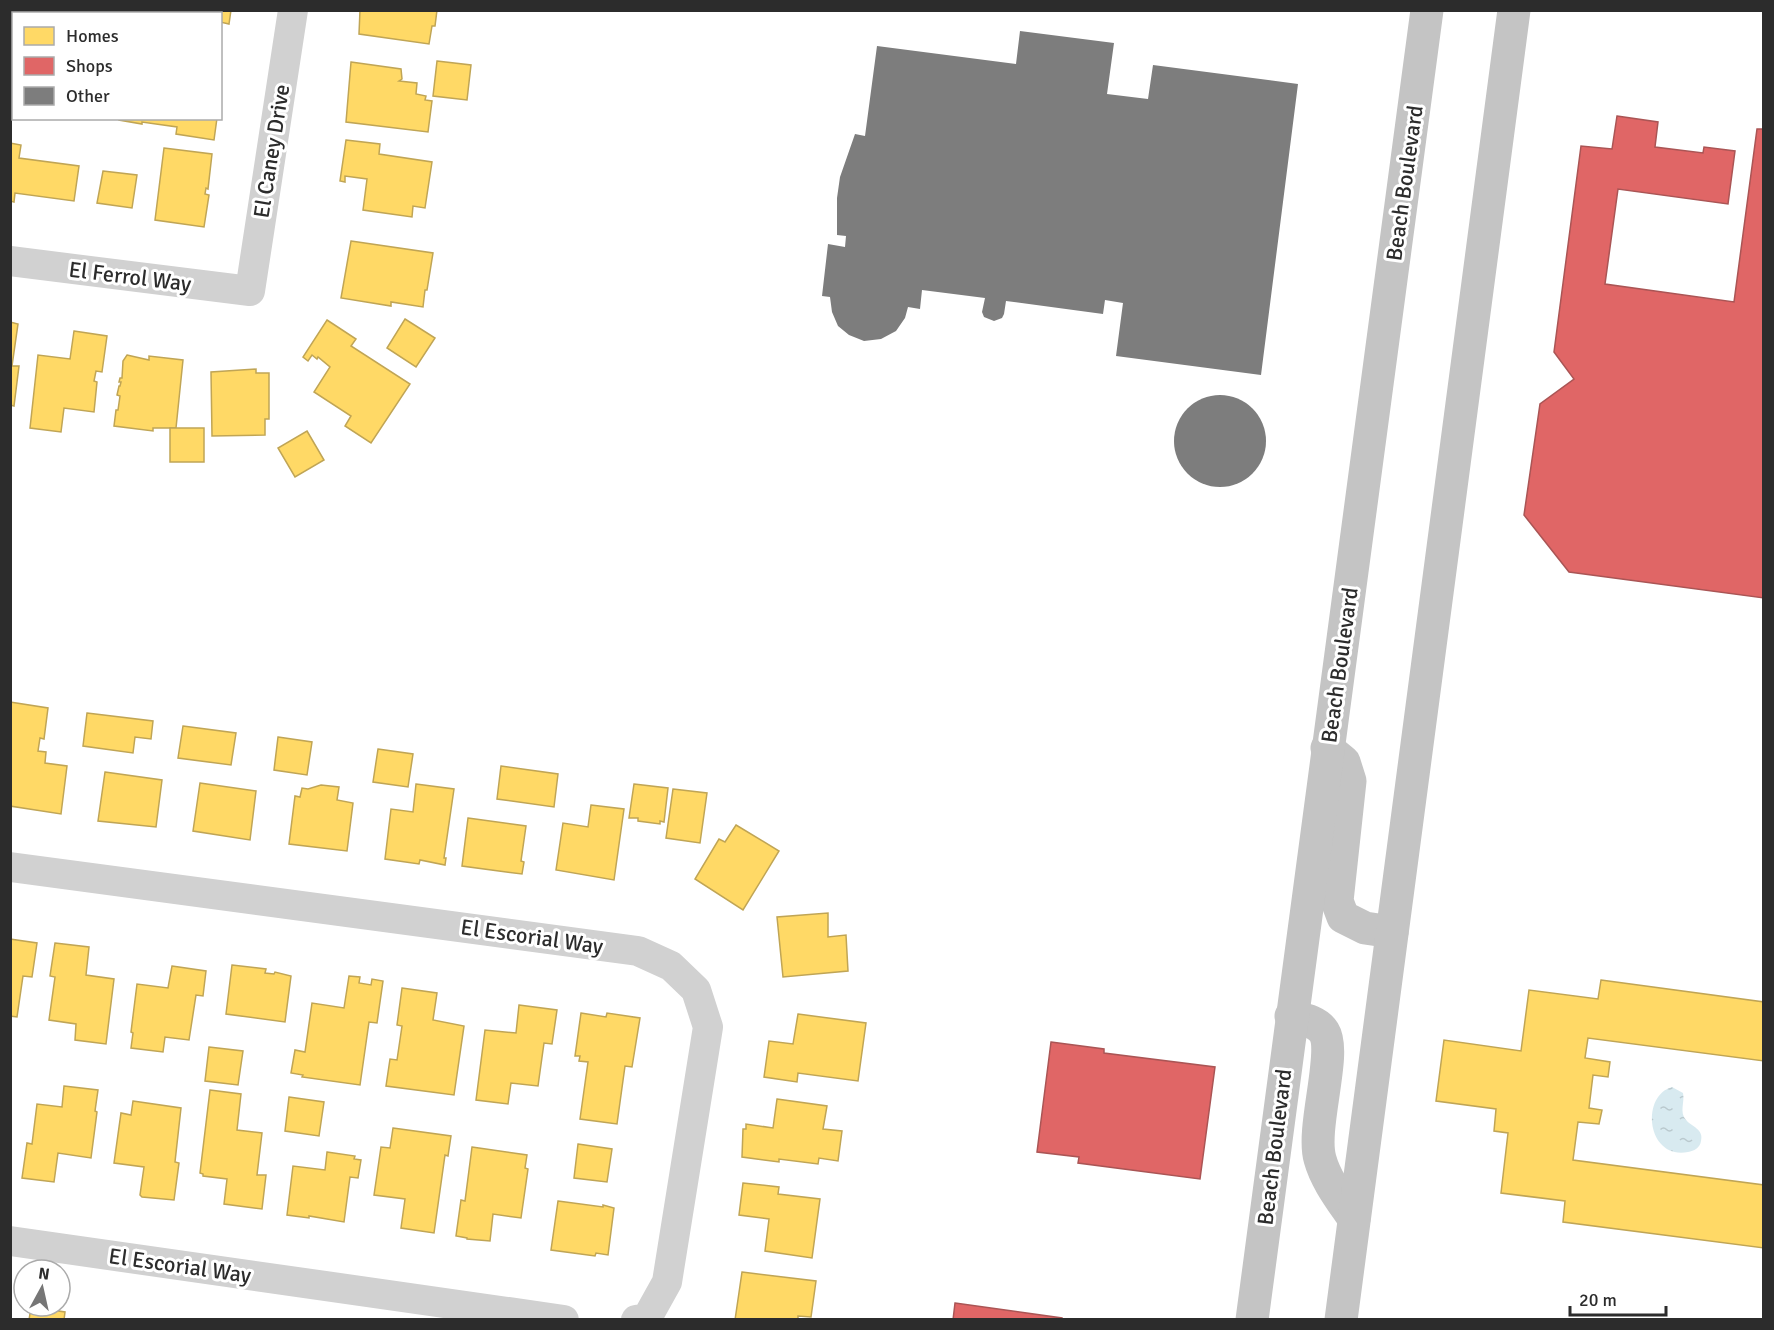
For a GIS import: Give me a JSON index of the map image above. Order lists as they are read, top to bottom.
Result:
{
  "streets": {
    "main road": ["Beach Boulevard"],
    "street": ["El Caney Drive", "El Ferrol Way", "El Escorial Way"]
  },
  "crossings": [
    ["El Caney Drive", "El Ferrol Way"]
  ],
  "legend": ["Homes", "Shops", "Other"],
  "scale_bar": "20 m",
  "north": "top"
}
